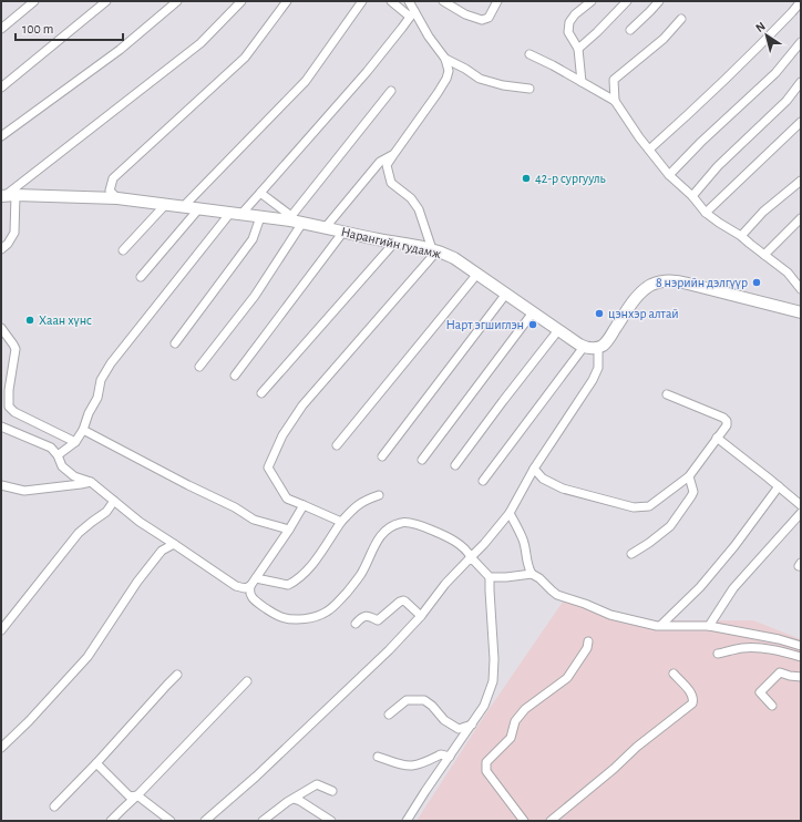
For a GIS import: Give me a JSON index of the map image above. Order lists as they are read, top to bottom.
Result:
{
  "streets": {
    "main road": ["Нарангийн гудамж"]
  },
  "places": [
    "42-p сургууль",
    "8 нэрийн дэлгүүр",
    "цэнхэр алтай",
    "Хаан хүнс",
    "Нарт эгшиглэн"
  ],
  "scale_bar": "100 m",
  "north": "top left"
}
